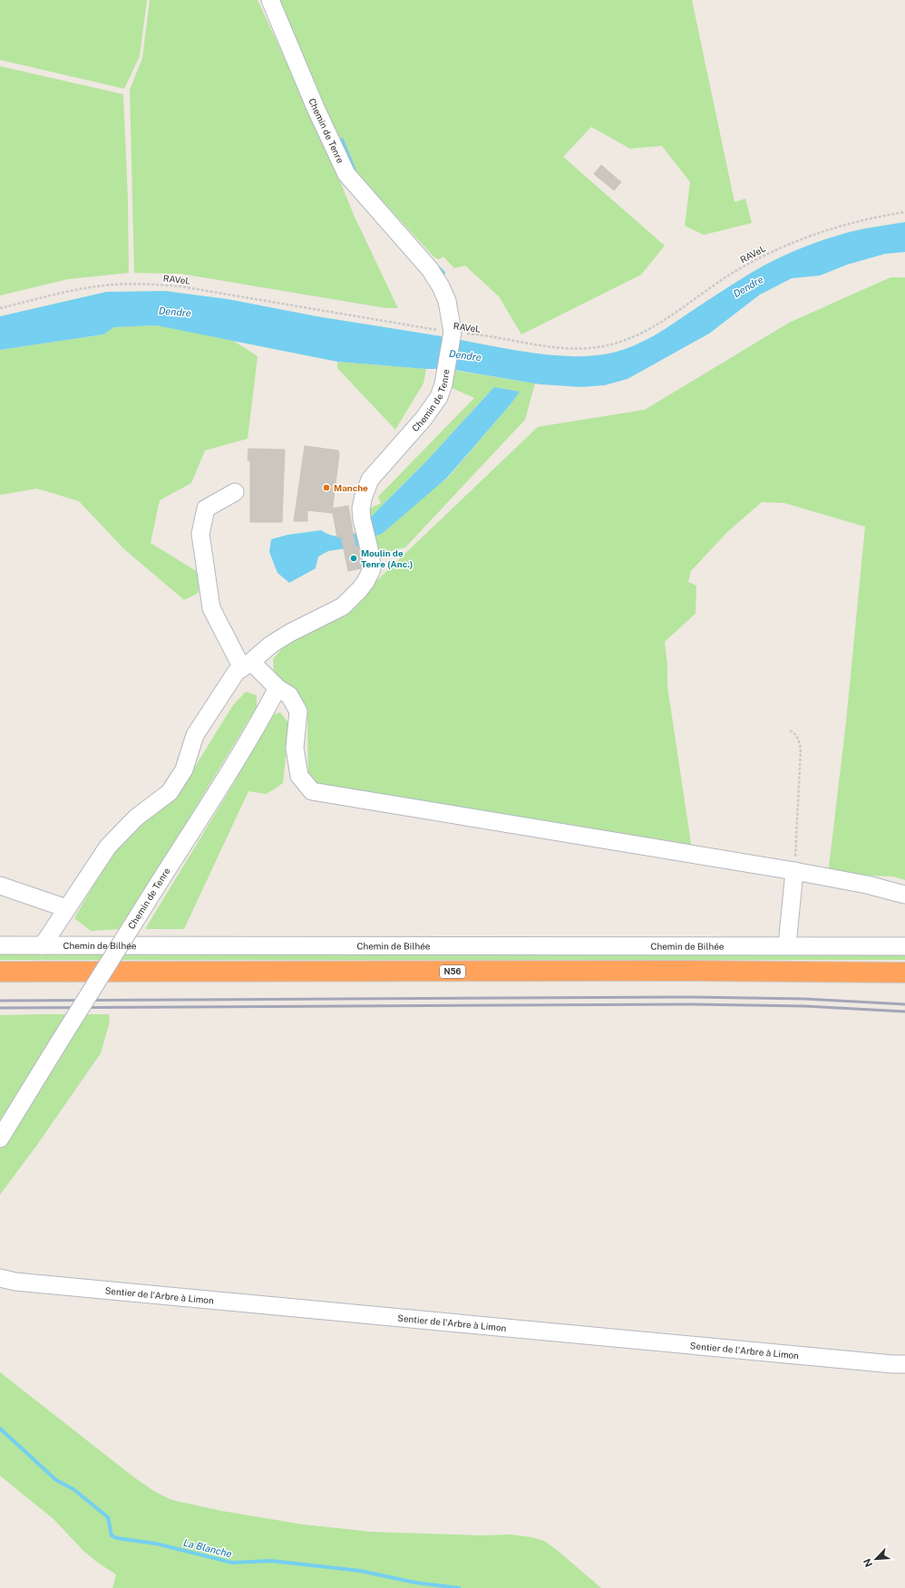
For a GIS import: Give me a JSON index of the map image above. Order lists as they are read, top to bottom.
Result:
{
  "streets": {
    "highway": ["N56"],
    "street": ["Chemin de Tenre", "Chemin de Bilhée", "Sentier de l'Arbre à Limon"],
    "path": ["RAVeL"]
  },
  "crossings": [
    ["Chemin de Tenre", "RAVeL"],
    ["Chemin de Tenre", "Chemin de Bilhée"]
  ],
  "water": ["Dendre", "La Blanche"],
  "places": ["Manche", "Moulin de Tenre (Anc.)"],
  "north": "bottom left"
}
